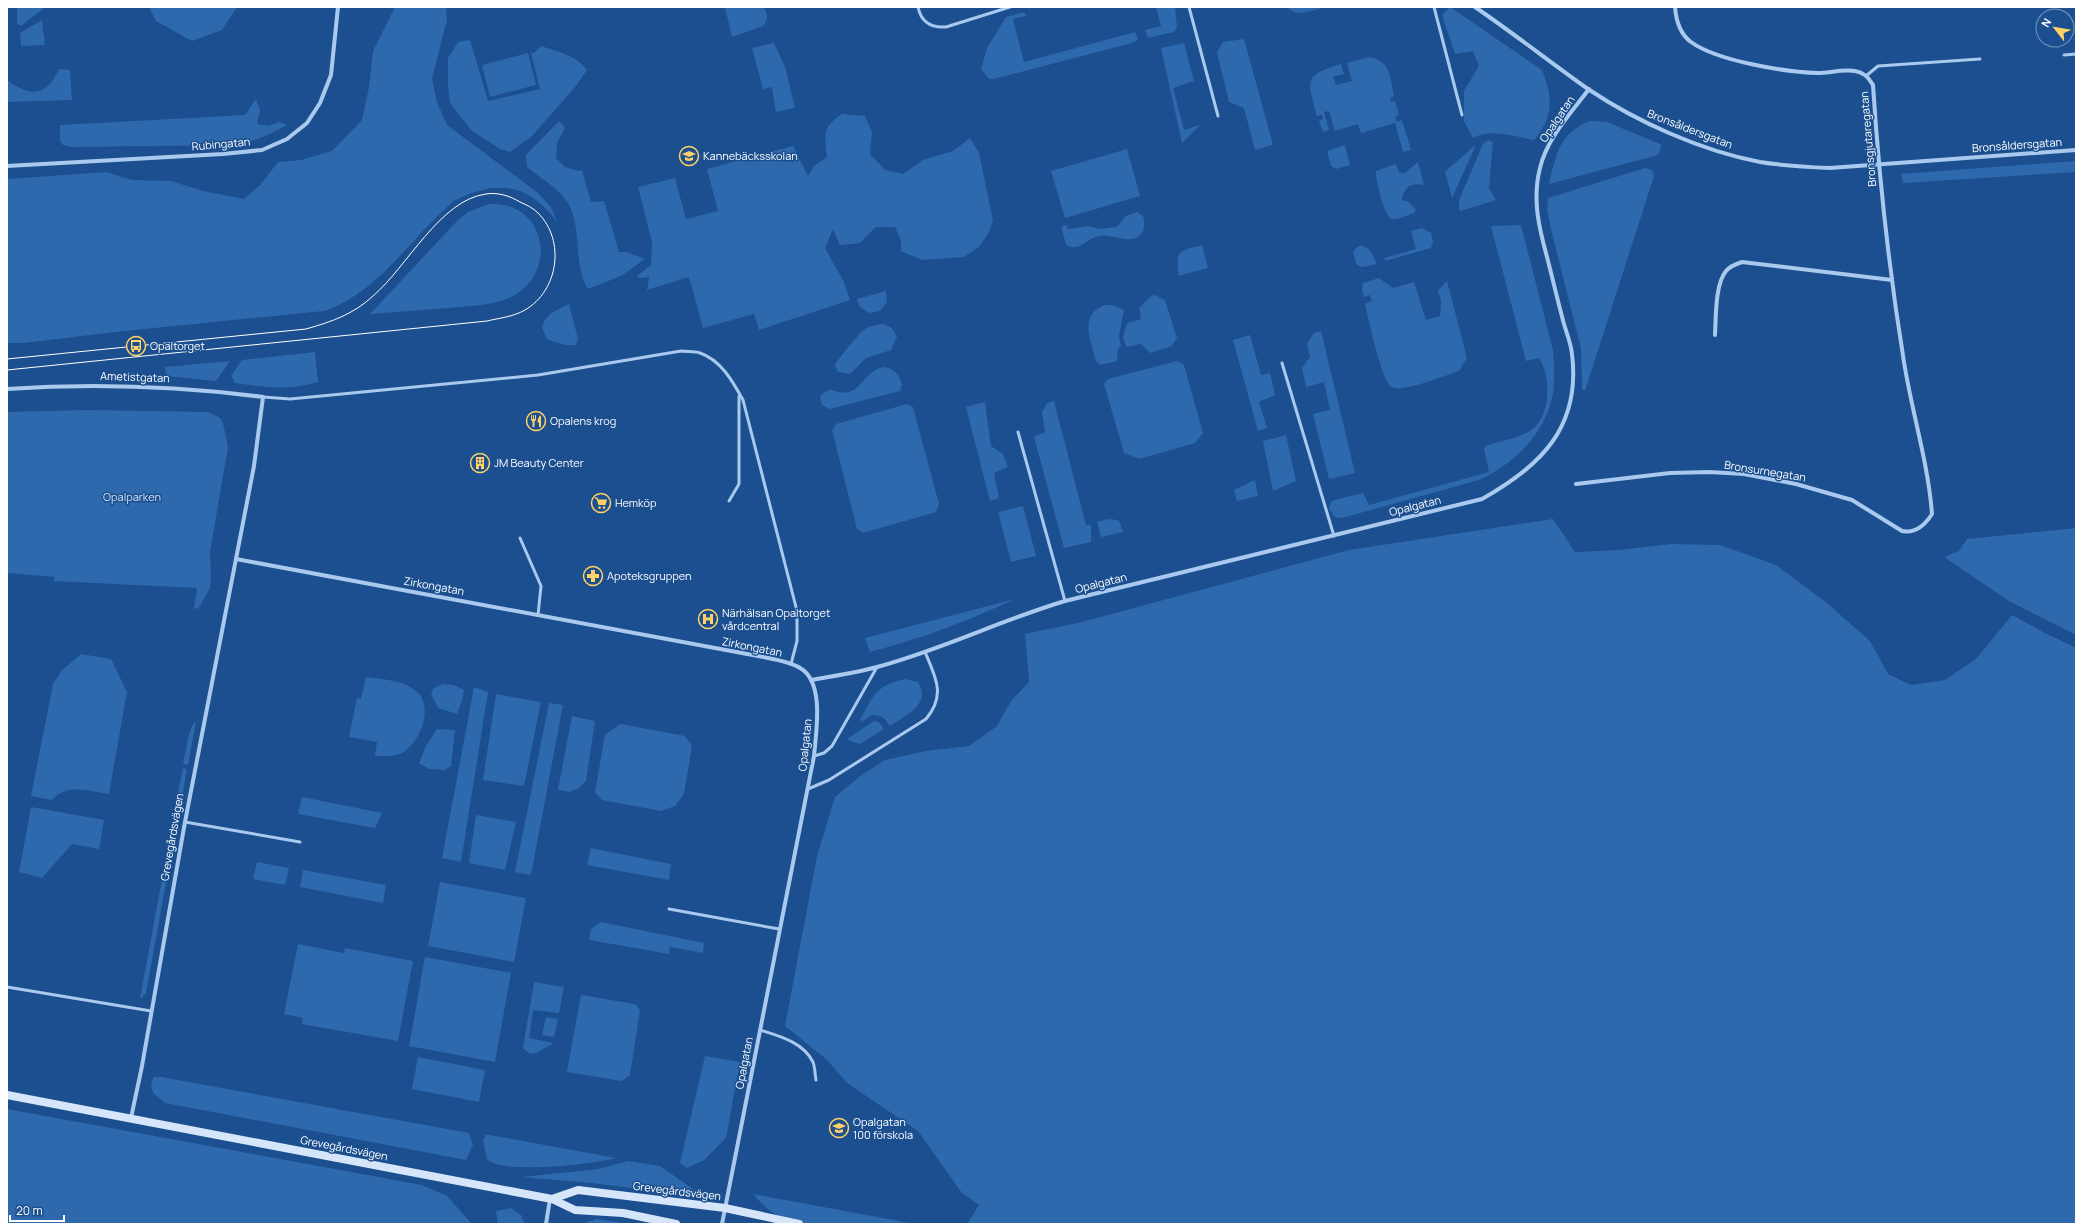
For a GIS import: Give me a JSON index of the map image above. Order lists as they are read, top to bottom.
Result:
{
  "streets": {
    "street": [
      "Opalgatan",
      "Bronsåldersgatan",
      "Bronsgjutaregatan",
      "Rubingatan",
      "Ametistgatan",
      "Bronsurnegatan",
      "Zirkongatan",
      "Grevegårdsvägen"
    ]
  },
  "crossings": [
    ["Opalgatan", "Bronsåldersgatan"],
    ["Opalgatan", "Grevegårdsvägen"],
    ["Bronsåldersgatan", "Bronsgjutaregatan"],
    ["Bronsgjutaregatan", "Bronsurnegatan"],
    ["Zirkongatan", "Grevegårdsvägen"]
  ],
  "parks": ["Opalparken"],
  "places": {
    "school or university": ["Kannebäcksskolan", "Opalgatan 100 förskola"],
    "bus stop": ["Opaltorget"],
    "restaurant": ["Opalens krog"],
    "building": ["JM Beauty Center"],
    "supermarket": ["Hemköp"],
    "pharmacy": ["Apoteksgruppen"],
    "hospital": ["Närhälsan Opaltorget vårdcentral"]
  },
  "scale_bar": "20 m",
  "north": "top left"
}
